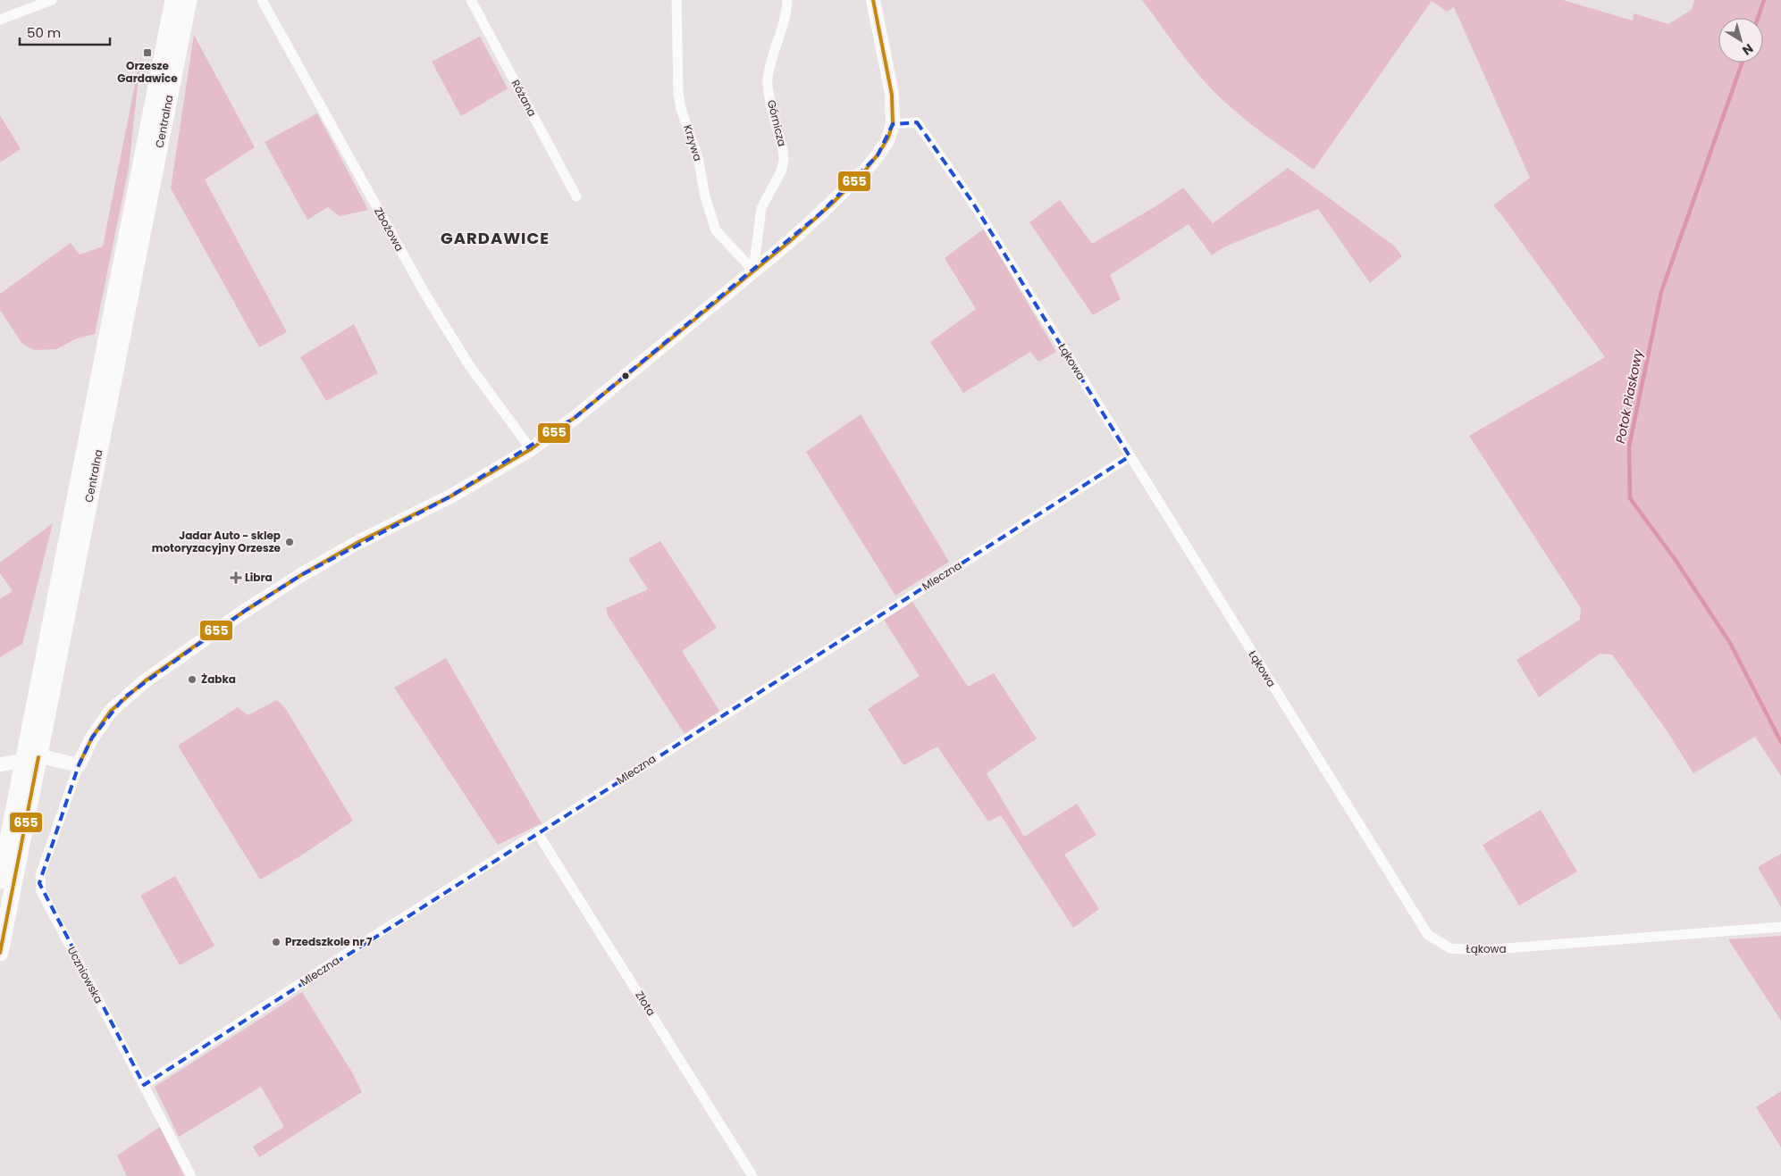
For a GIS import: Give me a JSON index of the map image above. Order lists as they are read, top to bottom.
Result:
{
  "streets": {
    "main road": ["Centralna"],
    "street": [
      "Różana",
      "Górnicza",
      "Krzywa",
      "Zbożowa",
      "Łąkowa",
      "Mleczna",
      "Uczniowska",
      "Złota"
    ]
  },
  "crossings": [
    ["Górnicza", "Krzywa"],
    ["Łąkowa", "Mleczna"],
    ["Mleczna", "Uczniowska"],
    ["Mleczna", "Złota"]
  ],
  "districts": ["GARDAWICE"],
  "water": ["Potok Piaskowy"],
  "places": {
    "transit": ["Orzesze Gardawice"],
    "other": ["Jadar Auto - sklep motoryzacyjny Orzesze", "Żabka", "Przedszkole nr 7"],
    "health": ["Libra"]
  },
  "lines": ["transit line 655"],
  "scale_bar": "50 m",
  "north": "bottom right"
}
